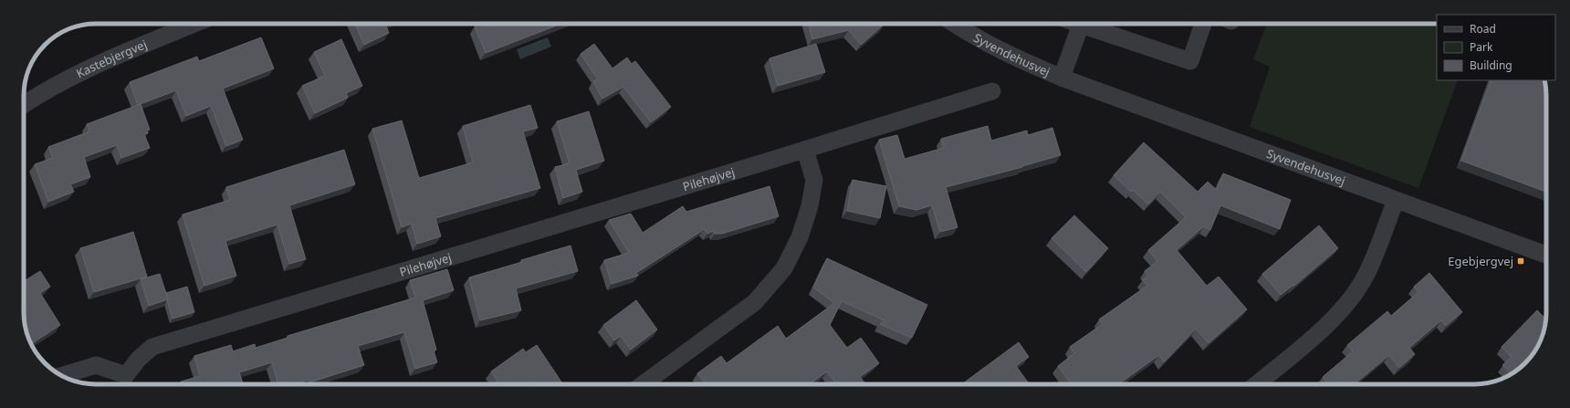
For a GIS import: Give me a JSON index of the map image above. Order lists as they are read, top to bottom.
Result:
{
  "streets": {
    "street": ["Syvendehusvej", "Kastebjergvej", "Pilehøjvej"]
  },
  "places": {
    "transit": ["Egebjergvej"]
  },
  "legend": ["Road", "Park", "Building"]
}
